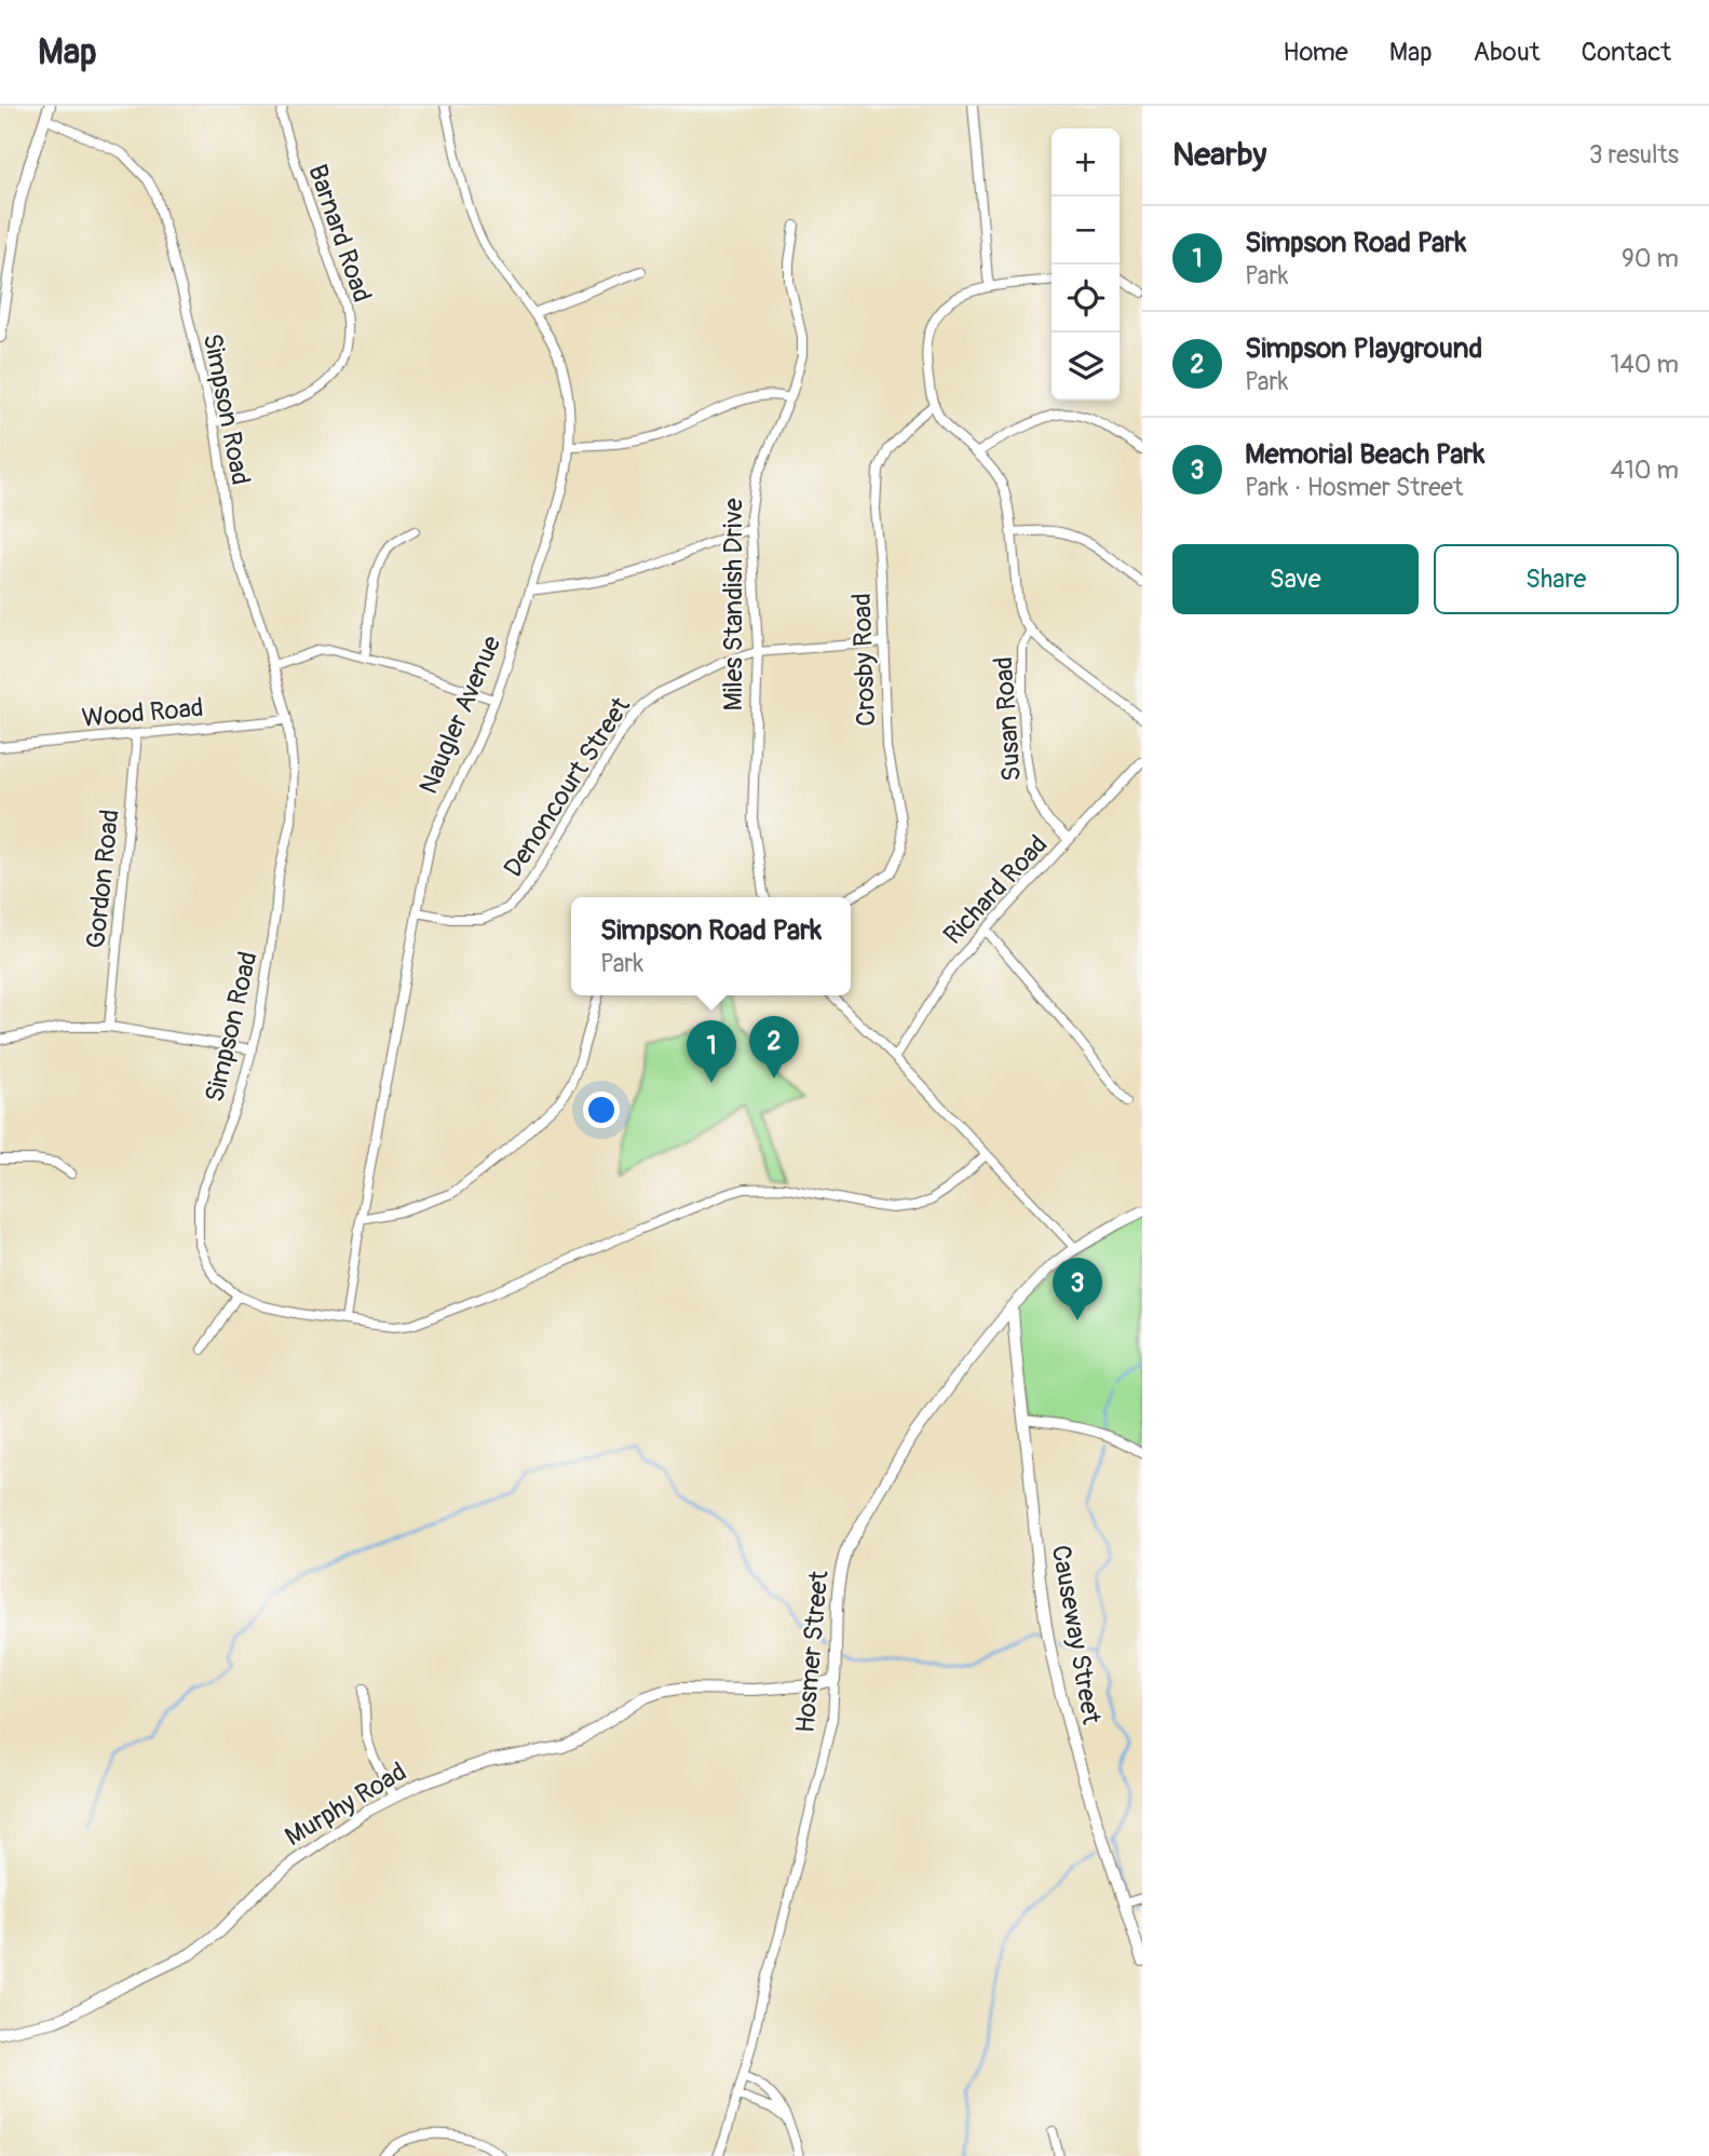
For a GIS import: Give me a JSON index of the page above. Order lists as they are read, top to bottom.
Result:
{
  "streets": {
    "street": [
      "Barnard Road",
      "Simpson Road",
      "Miles Standish Drive",
      "Crosby Road",
      "Wood Road",
      "Naugler Avenue",
      "Susan Road",
      "Denoncourt Street",
      "Gordon Road",
      "Richard Road",
      "Causeway Street",
      "Hosmer Street",
      "Murphy Road"
    ]
  },
  "crossings": [
    ["Barnard Road", "Simpson Road"],
    ["Simpson Road", "Wood Road"],
    ["Simpson Road", "Naugler Avenue"],
    ["Miles Standish Drive", "Denoncourt Street"],
    ["Crosby Road", "Denoncourt Street"],
    ["Wood Road", "Gordon Road"],
    ["Naugler Avenue", "Denoncourt Street"],
    ["Susan Road", "Richard Road"],
    ["Causeway Street", "Hosmer Street"],
    ["Hosmer Street", "Murphy Road"]
  ],
  "page": {
    "header": "Map",
    "nav": [
      "Home",
      "Map",
      "About",
      "Contact"
    ],
    "heading": ["Nearby", "3 results"],
    "map_buttons": ["+", "−"],
    "list": [
      {
        "mark": "1",
        "name": "Simpson Road Park",
        "note": "Park",
        "value": "90 m"
      },
      {
        "mark": "2",
        "name": "Simpson Playground",
        "note": "Park",
        "value": "140 m"
      },
      {
        "mark": "3",
        "name": "Memorial Beach Park",
        "note": "Park · Hosmer Street",
        "value": "410 m"
      }
    ],
    "buttons": ["Save", "Share"],
    "popup": ["Simpson Road Park", "Park"],
    "pins": ["2", "1", "3"]
  }
}
